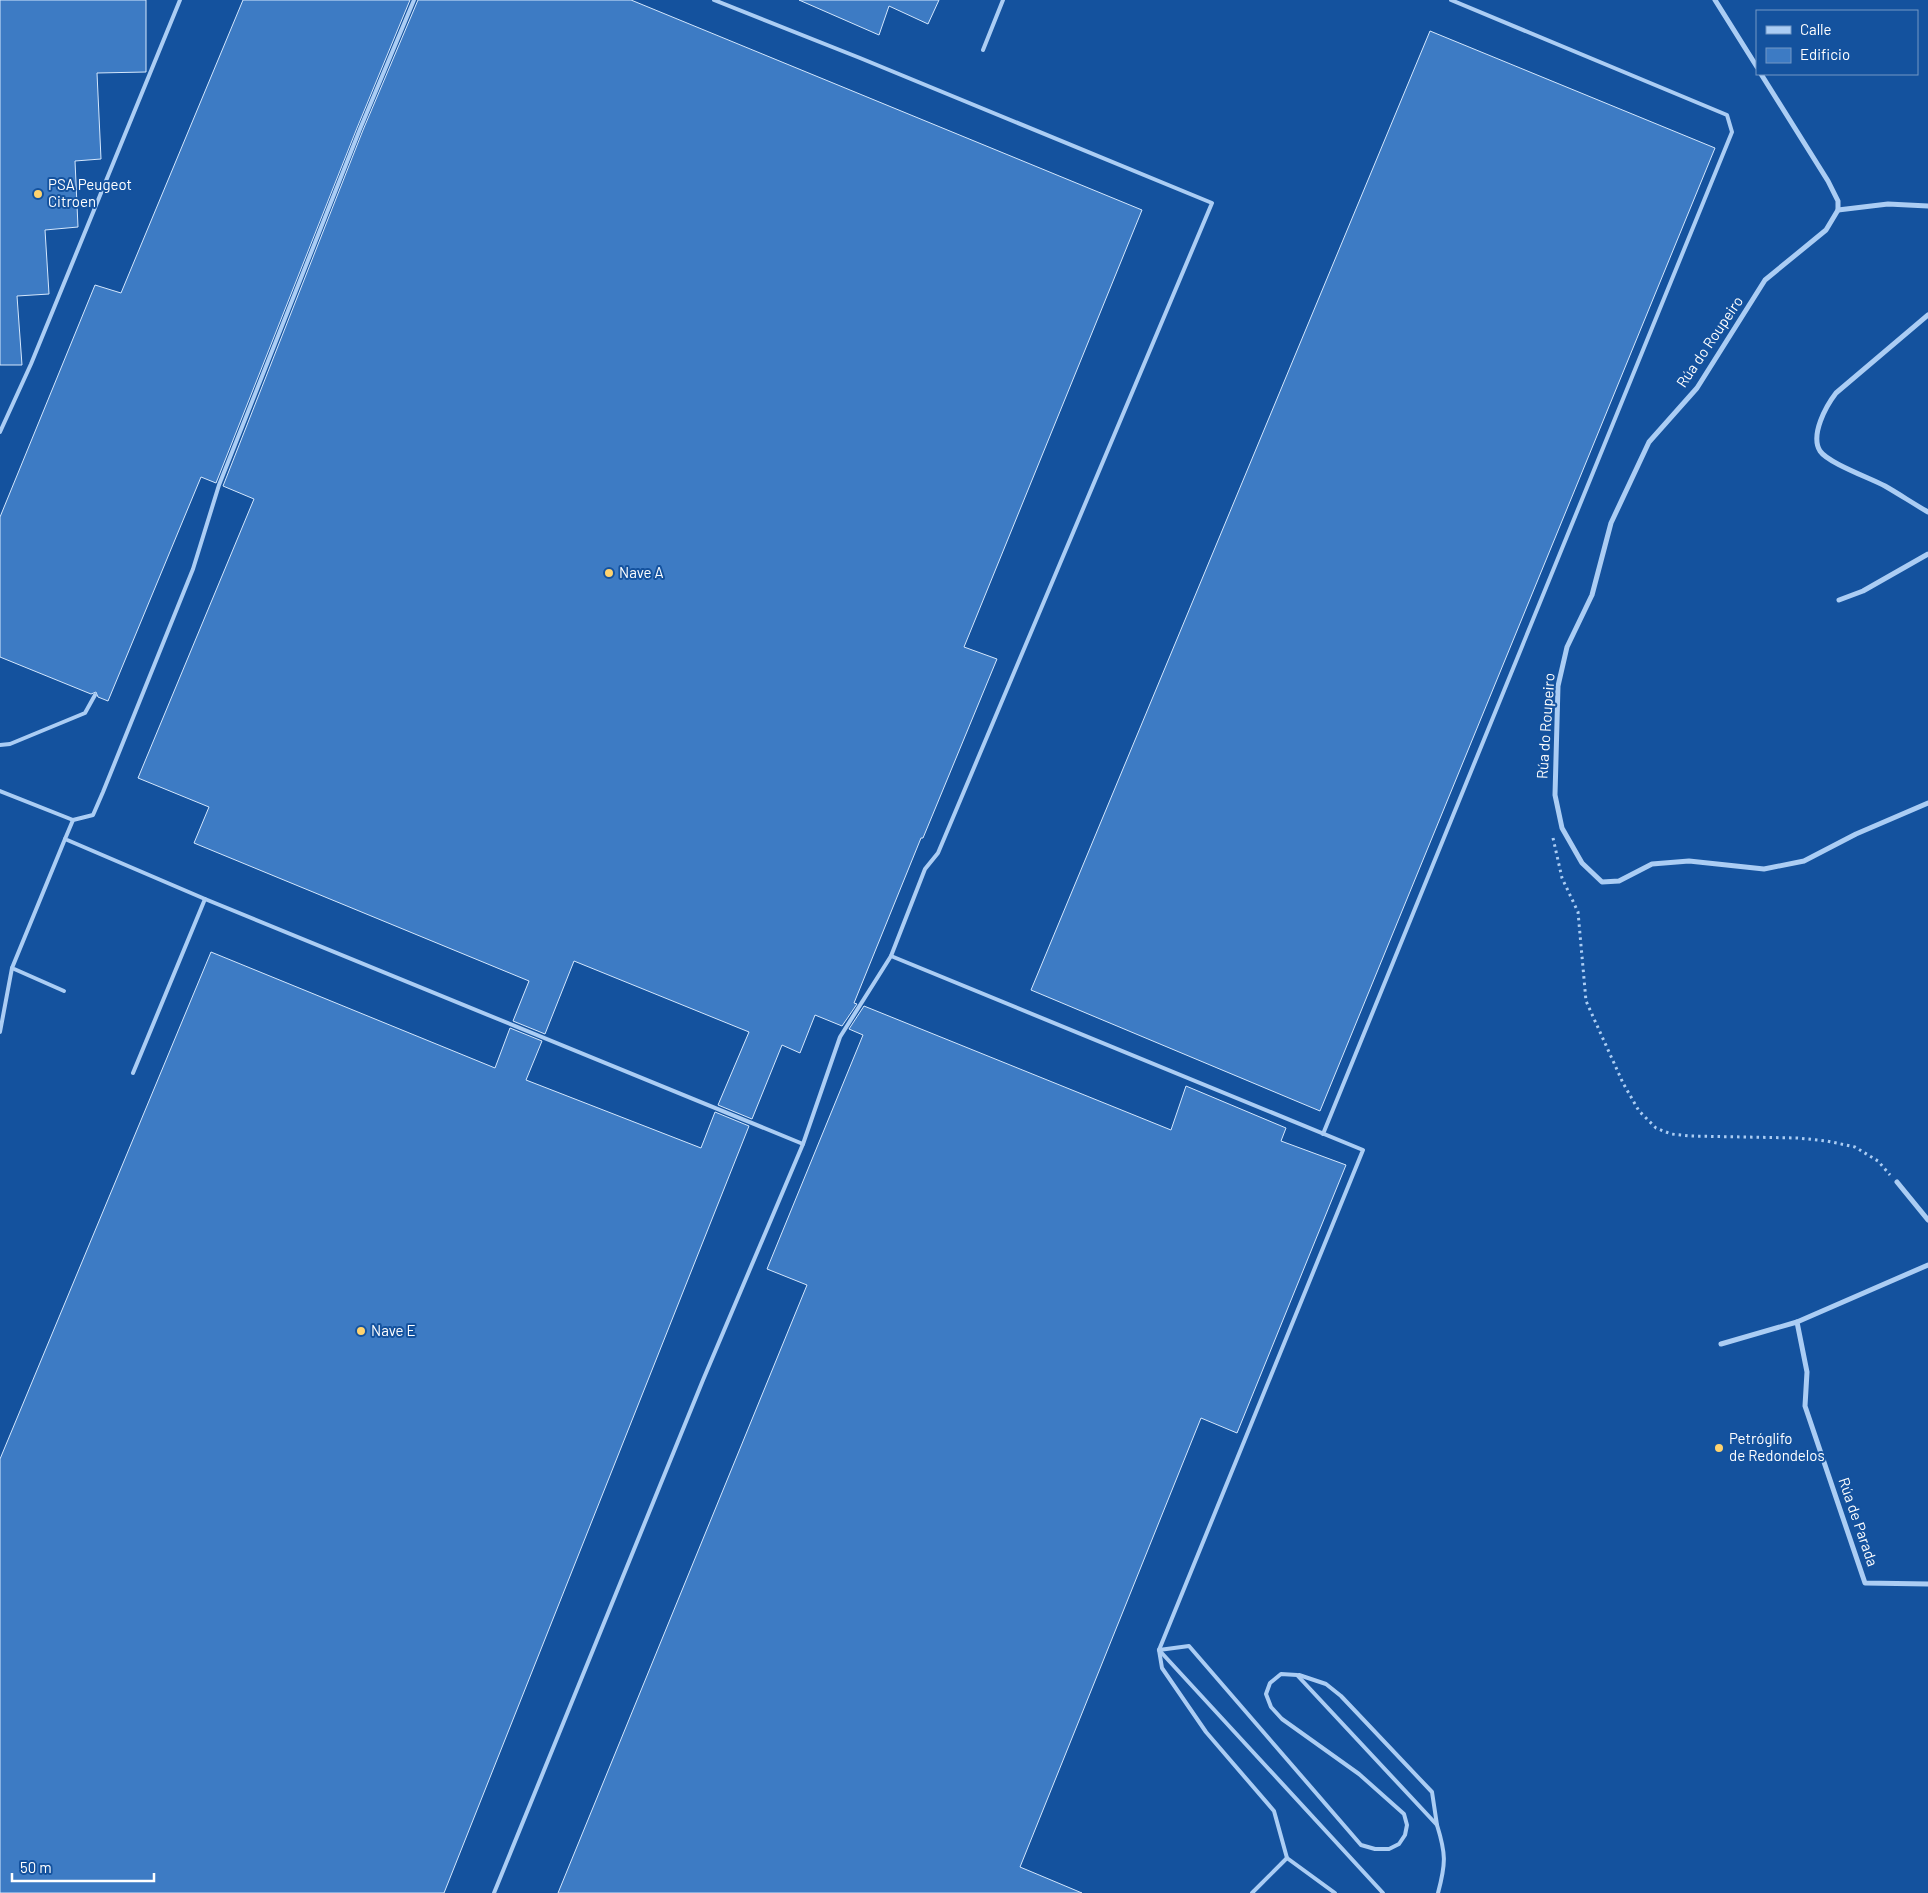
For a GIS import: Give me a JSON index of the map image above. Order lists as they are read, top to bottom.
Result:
{
  "streets": {
    "street": ["Rúa do Roupeiro", "Rúa de Parada"]
  },
  "places": [
    "PSA Peugeot Citroen",
    "Nave A",
    "Nave E",
    "Petróglifo de Redondelos"
  ],
  "legend": ["Calle", "Edificio"],
  "scale_bar": "50 m"
}
